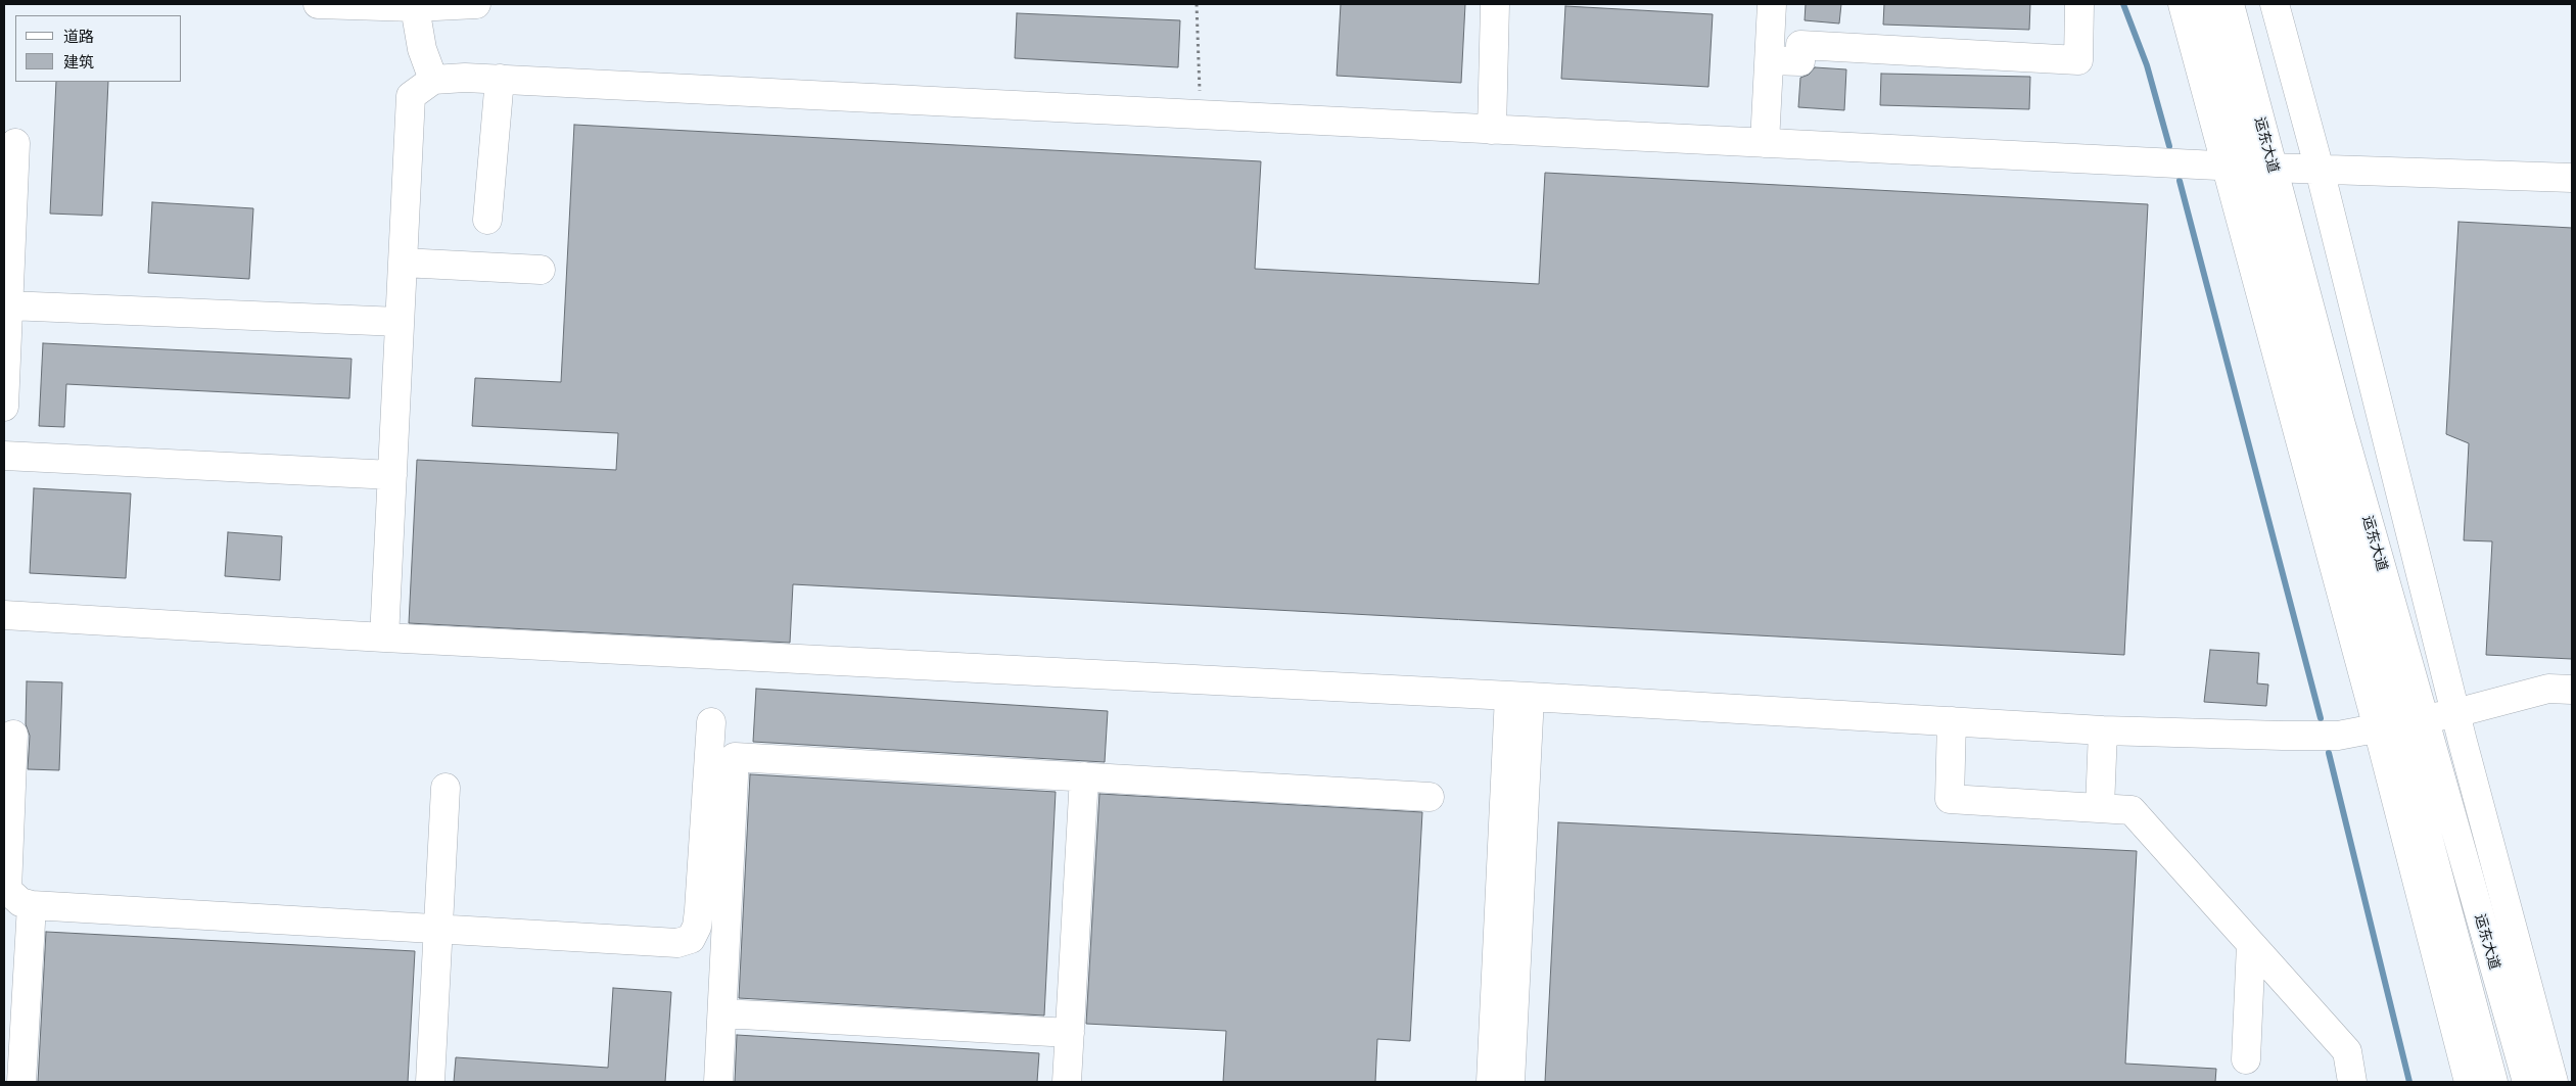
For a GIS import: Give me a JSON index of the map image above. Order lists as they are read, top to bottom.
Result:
{
  "streets": {
    "main road": ["运东大道"]
  },
  "legend": ["道路", "建筑"]
}
